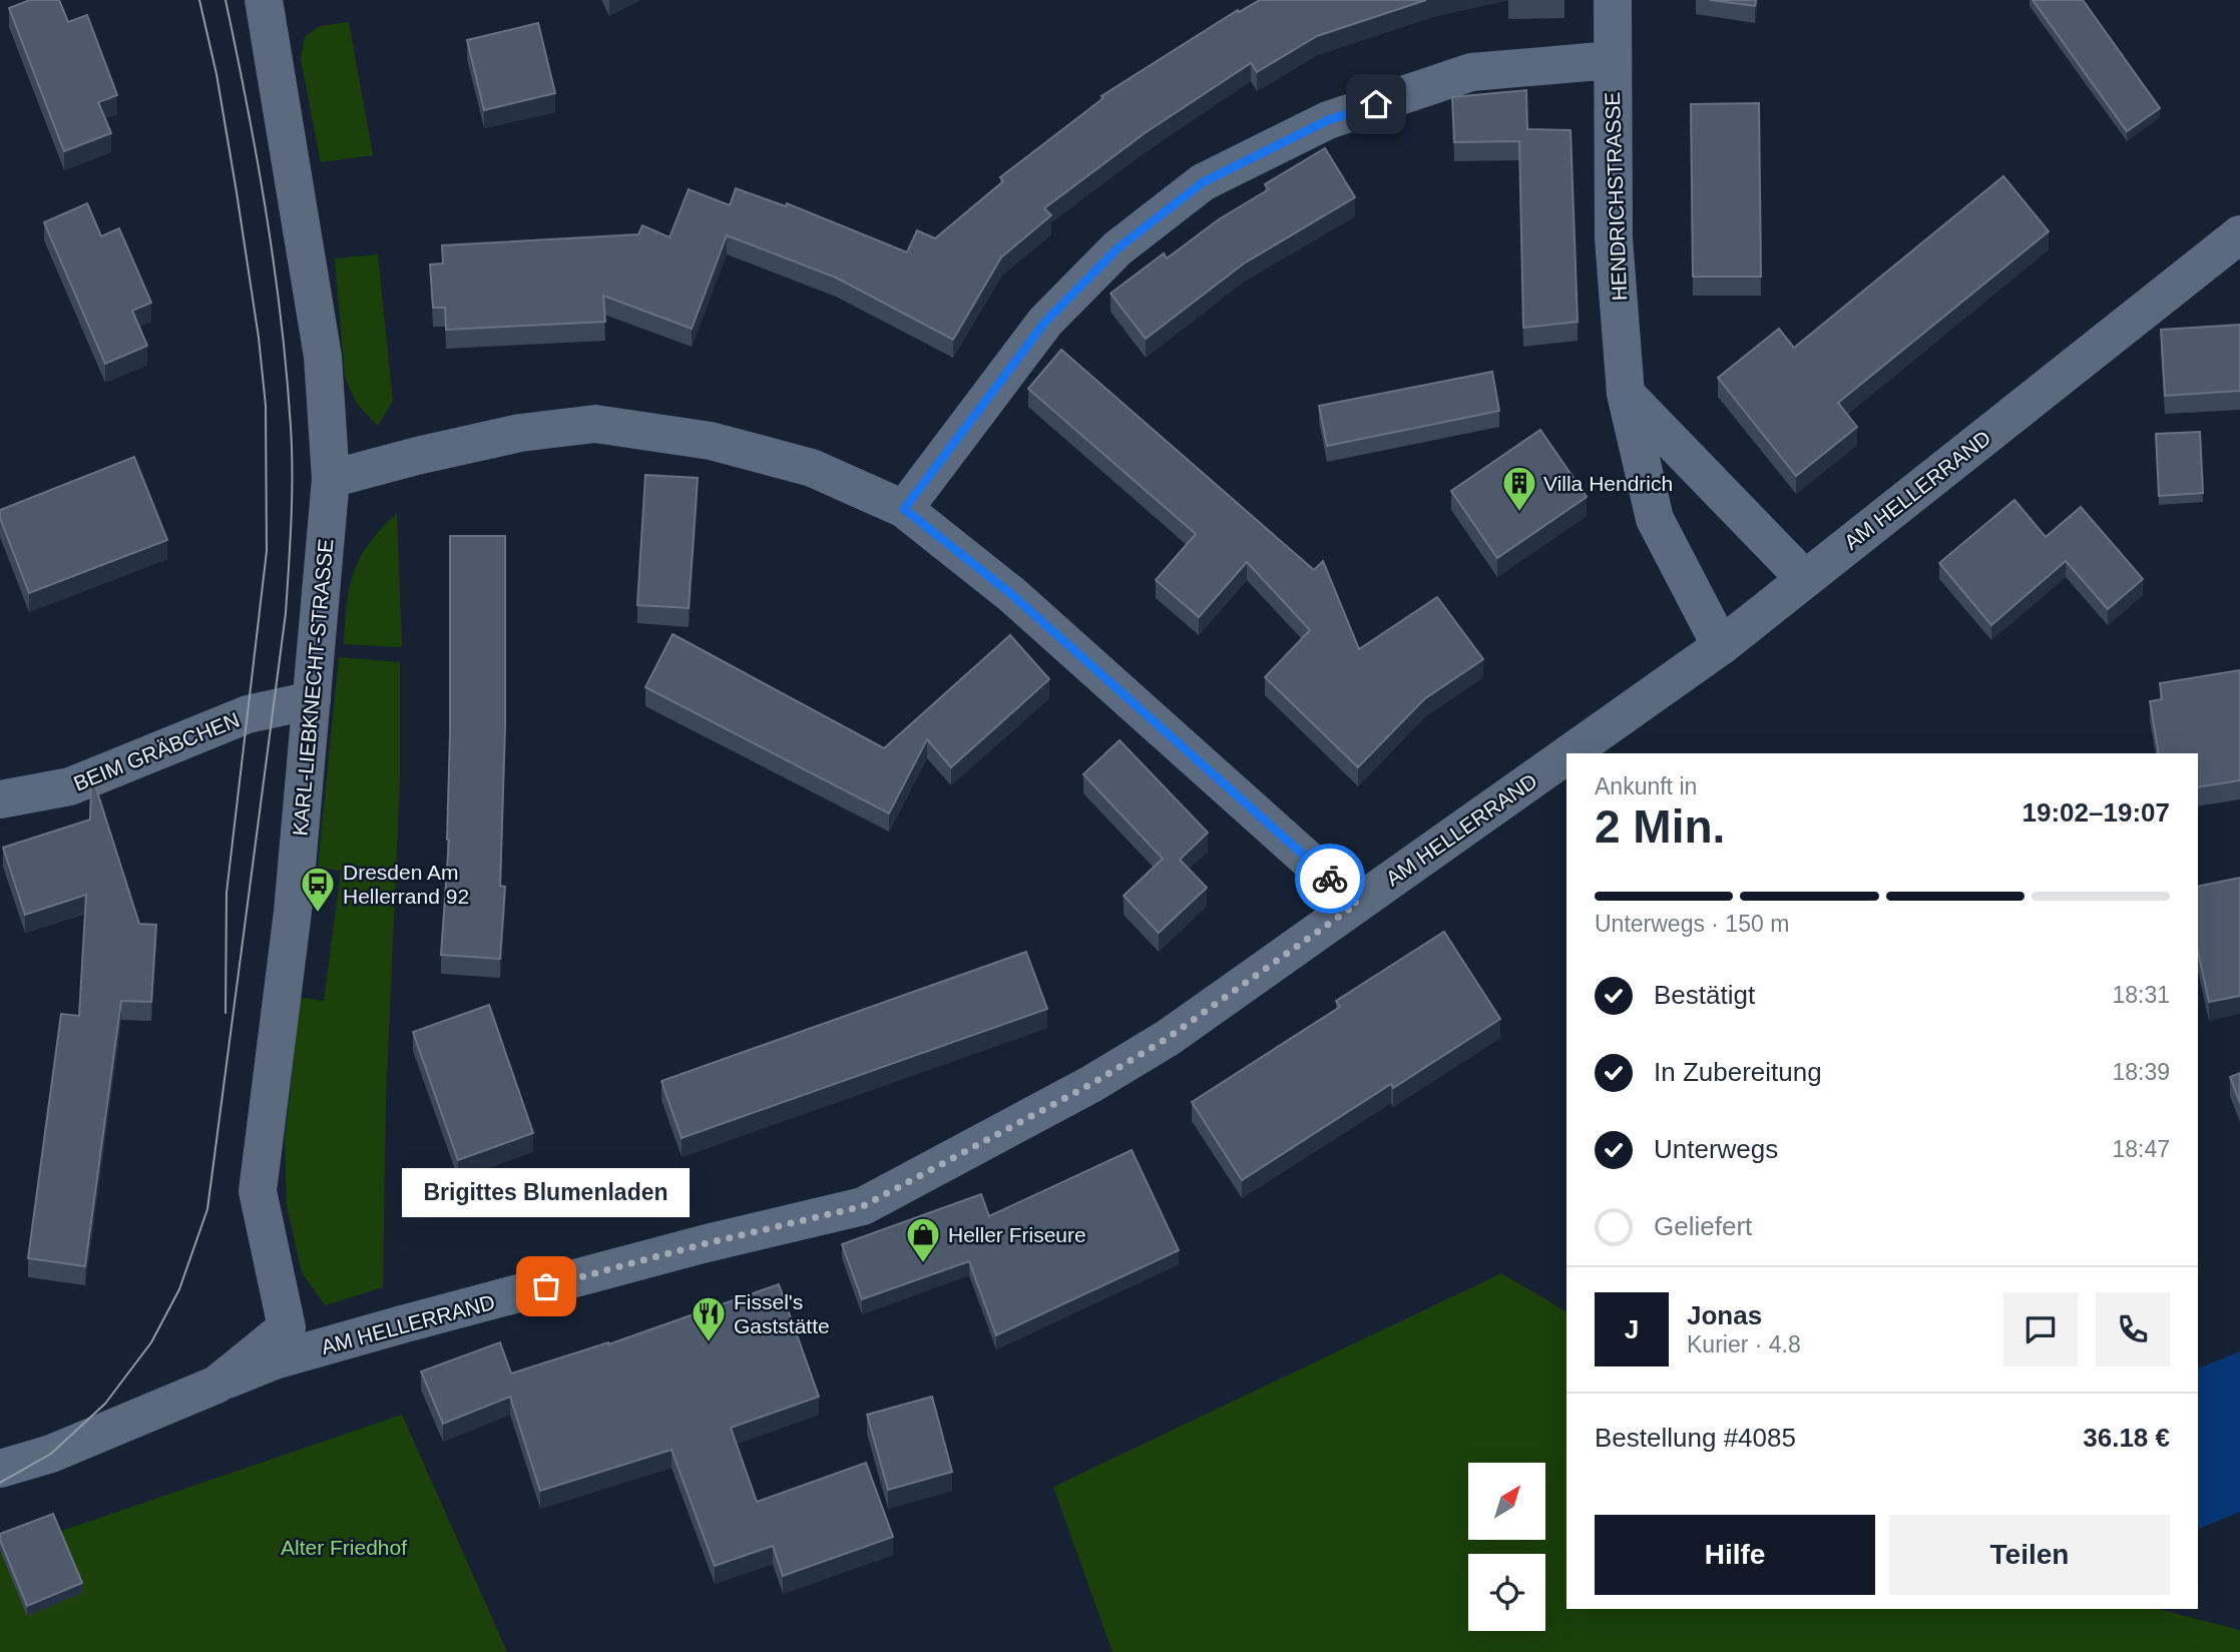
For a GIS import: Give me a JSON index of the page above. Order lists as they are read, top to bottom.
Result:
{
  "streets": {
    "street": [
      "HENDRICHSTRASSE",
      "AM HELLERRAND",
      "KARL-LIEBKNECHT-STRASSE",
      "BEIM GRÄBCHEN"
    ]
  },
  "crossings": [
    ["HENDRICHSTRASSE", "AM HELLERRAND"],
    ["AM HELLERRAND", "KARL-LIEBKNECHT-STRASSE"],
    ["KARL-LIEBKNECHT-STRASSE", "BEIM GRÄBCHEN"]
  ],
  "parks": ["Alter Friedhof"],
  "places": {
    "building": ["Villa Hendrich"],
    "bus stop": ["Dresden Am Hellerrand 92"],
    "shop": ["Heller Friseure"],
    "other": ["Brigittes Blumenladen"],
    "restaurant": ["Fissel's Gaststätte"]
  },
  "north": "top right",
  "page": {
    "heading": ["2 Min.", "Ankunft in", "19:02–19:07"],
    "panel": [
      "Jonas",
      "Kurier · 4.8",
      "Bestellung #4085",
      "36.18 €"
    ],
    "bar": "Unterwegs · 150 m",
    "list": [
      ["Bestätigt", "18:31"],
      ["In Zubereitung", "18:39"],
      ["Unterwegs", "18:47"],
      "Geliefert"
    ],
    "bubble": "Brigittes Blumenladen",
    "round": "J",
    "buttons": ["Hilfe", "Teilen"]
  }
}
